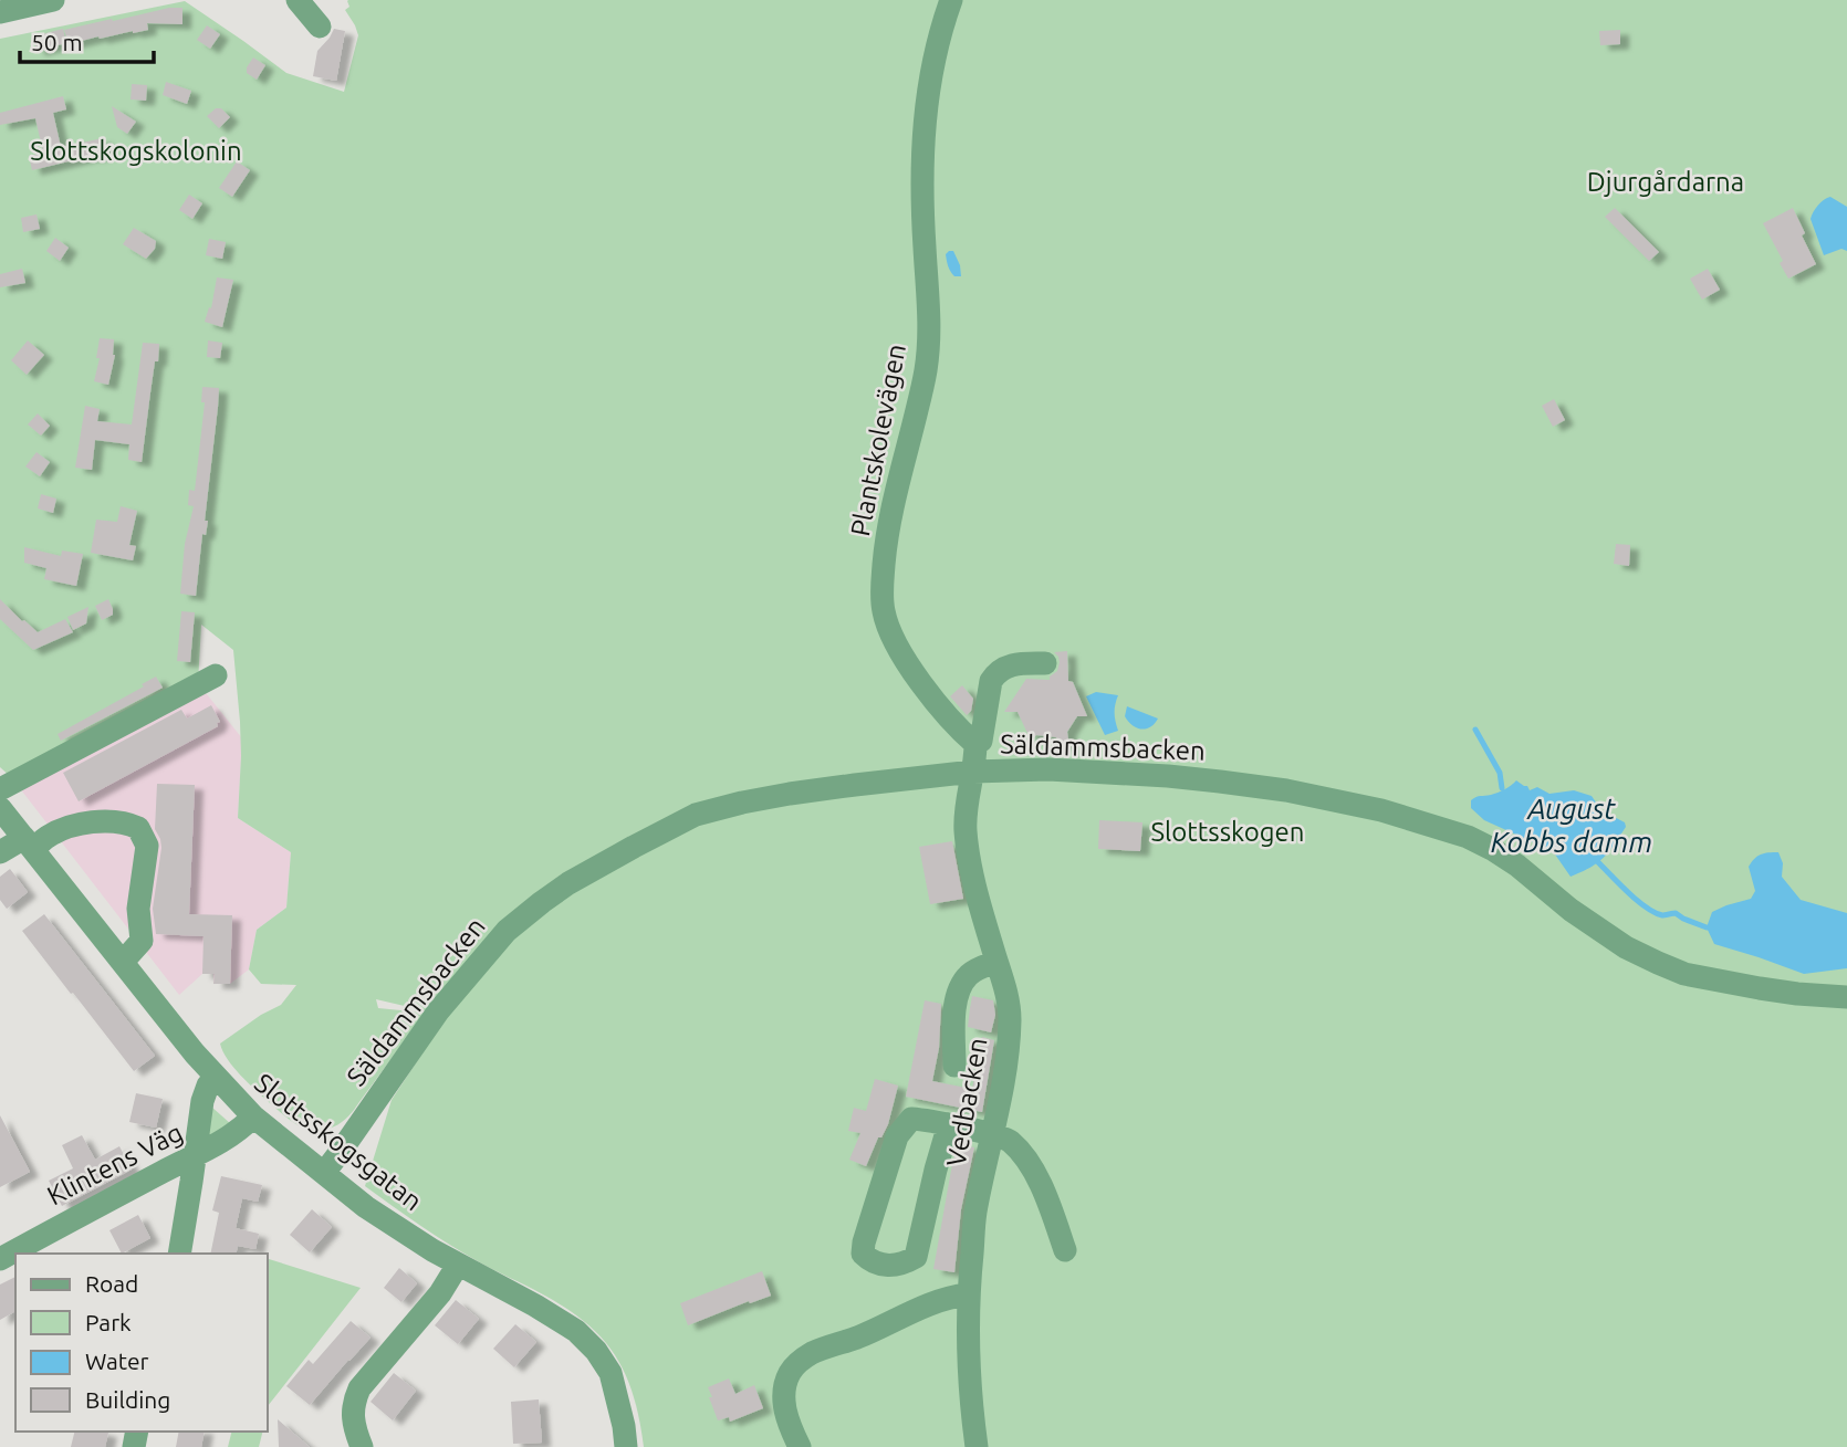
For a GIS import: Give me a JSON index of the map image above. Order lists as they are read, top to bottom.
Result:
{
  "streets": {
    "street": [
      "Plantskolevägen",
      "Säldammsbacken",
      "Vedbacken",
      "Slottsskogsgatan",
      "Klintens Väg"
    ]
  },
  "crossings": [
    ["Säldammsbacken", "Vedbacken"],
    ["Säldammsbacken", "Slottsskogsgatan"],
    ["Slottsskogsgatan", "Klintens Väg"]
  ],
  "water": ["August Kobbs damm"],
  "parks": ["Slottskogskolonin", "Djurgårdarna", "Slottsskogen"],
  "legend": [
    "Road",
    "Park",
    "Water",
    "Building"
  ],
  "scale_bar": "50 m"
}
